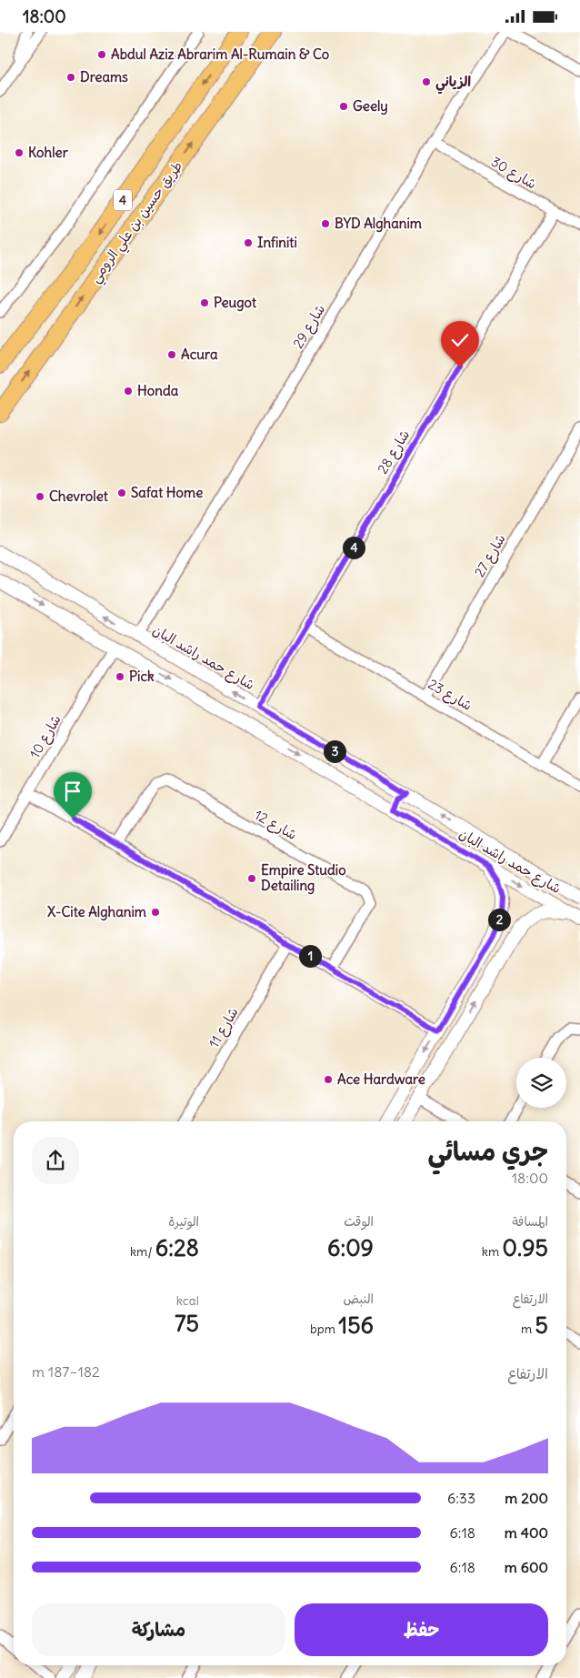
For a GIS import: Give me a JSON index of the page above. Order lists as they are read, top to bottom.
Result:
{
  "streets": {
    "highway": ["4", "طريق حسين بن علي الرومي"],
    "street": [
      "شارع 30",
      "شارع 29",
      "شارع 28",
      "شارع 27",
      "شارع حمد راشد البان",
      "شارع 23",
      "شارع 10",
      "شارع 12",
      "شارع 11"
    ]
  },
  "crossings": [
    ["شارع 30", "شارع 29"],
    ["شارع 30", "شارع 28"],
    ["شارع 29", "شارع حمد راشد البان"],
    ["شارع 28", "شارع حمد راشد البان"],
    ["شارع 28", "شارع 23"],
    ["شارع 27", "شارع 23"],
    ["شارع حمد راشد البان", "شارع 10"]
  ],
  "places": [
    "Abdul Aziz Abrarim Al-Rumain & Co",
    "Dreams",
    "الزياني",
    "Geely",
    "Kohler",
    "BYD Alghanim",
    "Infiniti",
    "Peugot",
    "Acura",
    "Honda",
    "Safat Home",
    "Chevrolet",
    "Pick",
    "Empire Studio Detailing",
    "X-Cite Alghanim",
    "Ace Hardware"
  ],
  "page": {
    "status": "18:00",
    "pins": [
      "4",
      "3",
      "2",
      "1"
    ],
    "heading": ["جري مسائي", "18:00"],
    "stats": [
      ["المسافة", "0.95 km"],
      ["الوقت", "6:09"],
      ["الوتيرة", "6:28 /km"],
      ["الارتفاع", "5 m"],
      ["النبض", "156 bpm"],
      ["kcal", "75"]
    ],
    "chart": ["الارتفاع", "182–187 m"],
    "list": [
      {
        "name": "200 m",
        "note": "6:33"
      },
      {
        "name": "400 m",
        "note": "6:18"
      },
      {
        "name": "600 m",
        "note": "6:18"
      }
    ],
    "buttons": ["حفظ", "مشاركة"]
  }
}
